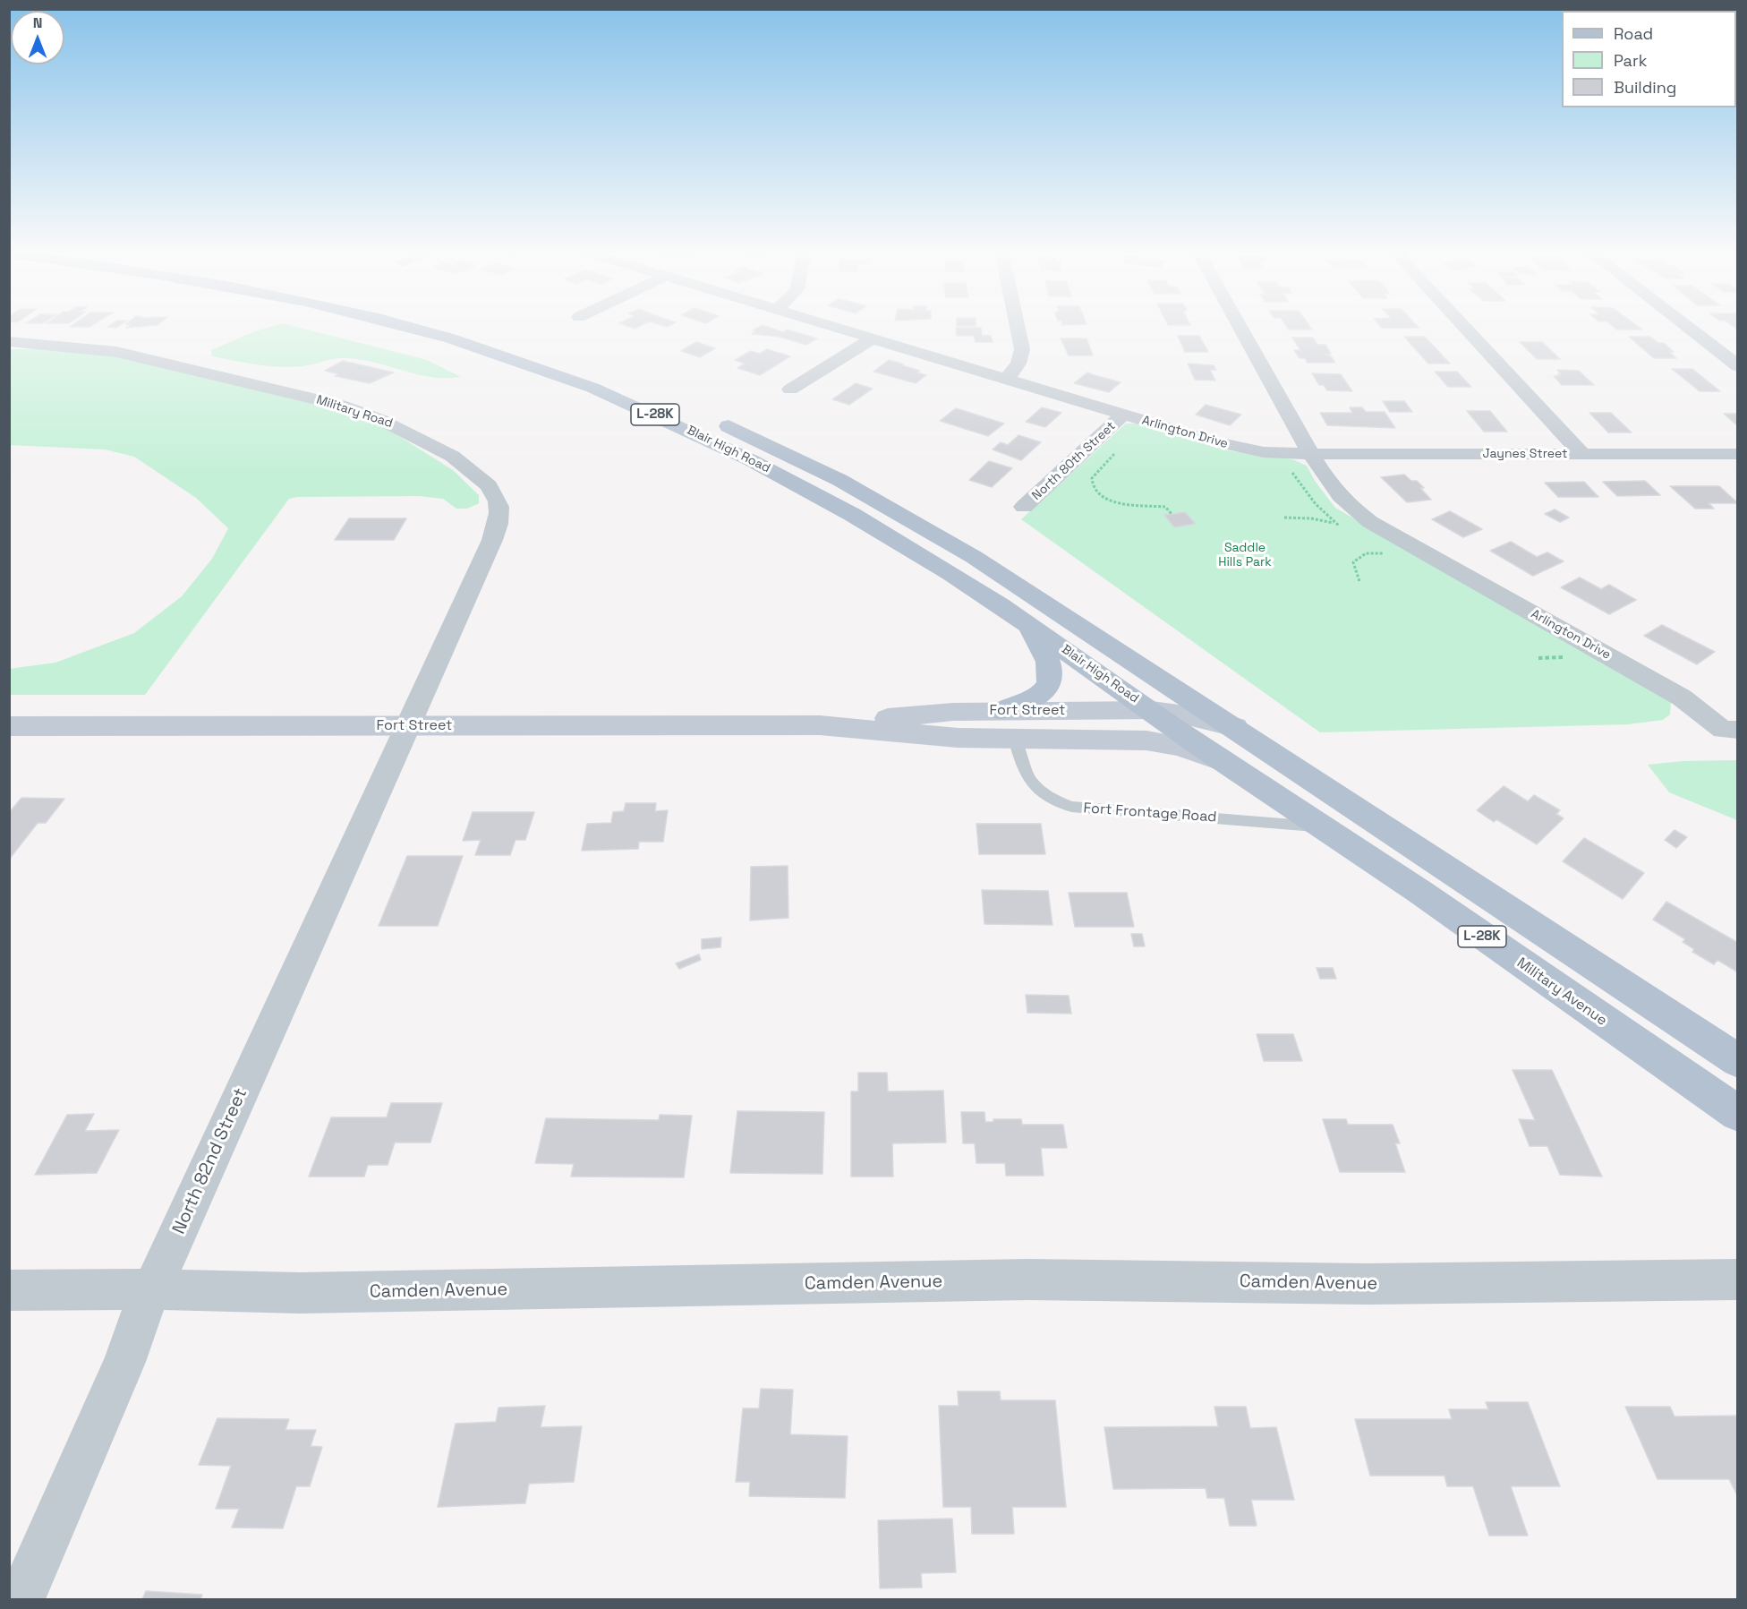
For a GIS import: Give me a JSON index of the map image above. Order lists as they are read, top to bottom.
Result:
{
  "streets": {
    "main road": [
      "L-28K",
      "Blair High Road",
      "Fort Street",
      "Military Avenue"
    ],
    "street": [
      "Military Road",
      "Arlington Drive",
      "Jaynes Street",
      "North 80th Street",
      "North 82nd Street",
      "Camden Avenue"
    ],
    "lane": ["Fort Frontage Road"]
  },
  "crossings": [
    ["Military Road", "Fort Street"],
    ["Military Road", "North 82nd Street"],
    ["L-28K", "Blair High Road"],
    ["L-28K", "Fort Street"],
    ["Arlington Drive", "Jaynes Street"],
    ["Arlington Drive", "North 80th Street"],
    ["Blair High Road", "Fort Street"],
    ["Blair High Road", "Military Avenue"],
    ["Fort Street", "Fort Frontage Road"],
    ["Fort Street", "Military Avenue"],
    ["Fort Street", "North 82nd Street"],
    ["Fort Frontage Road", "Military Avenue"],
    ["North 82nd Street", "Camden Avenue"]
  ],
  "parks": ["Saddle Hills Park"],
  "legend": ["Road", "Park", "Building"],
  "north": "top"
}
